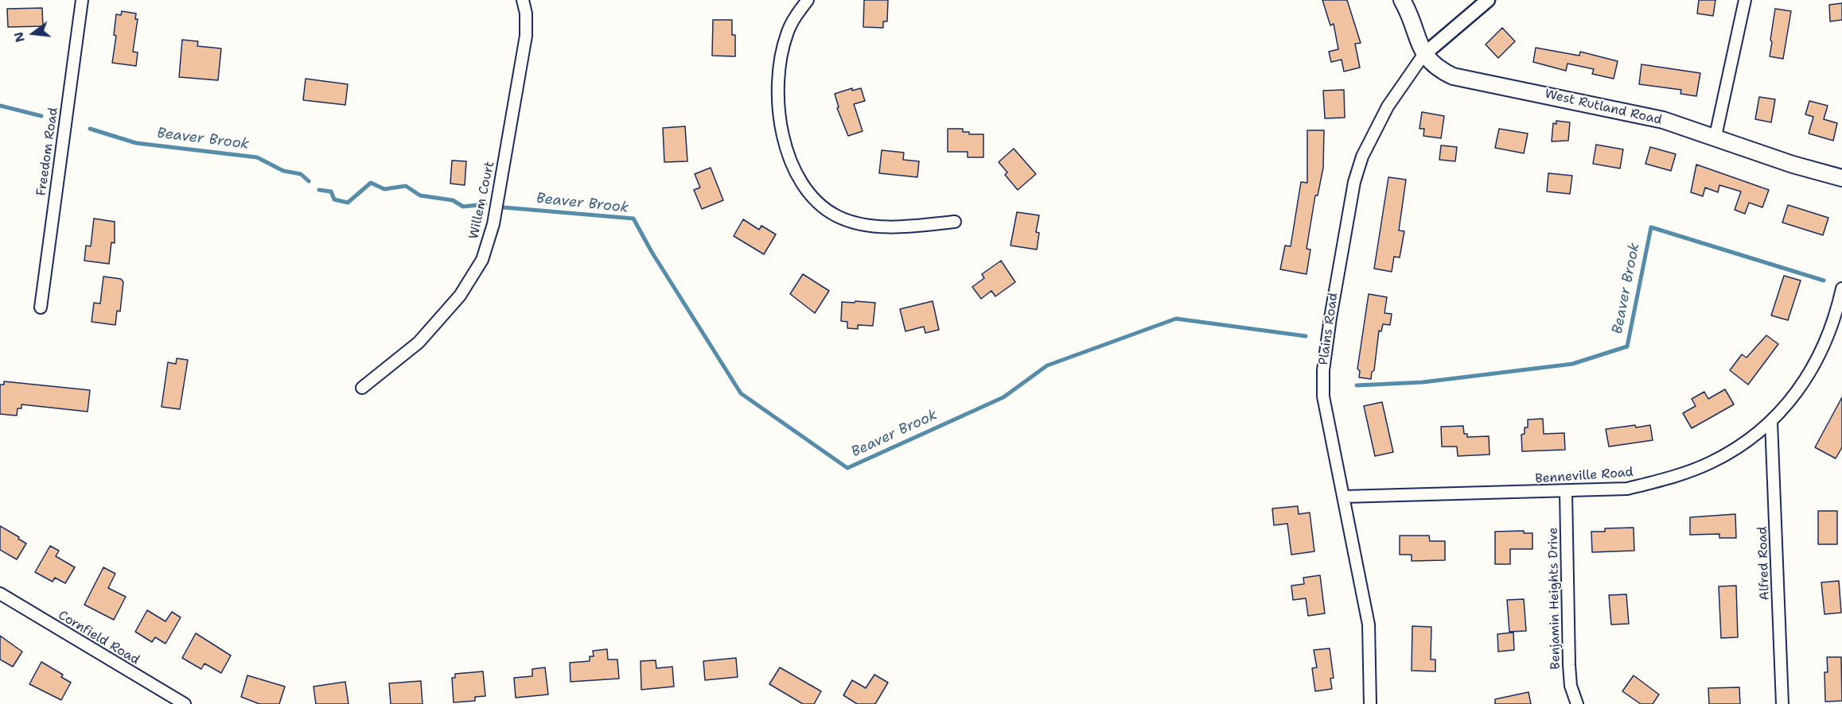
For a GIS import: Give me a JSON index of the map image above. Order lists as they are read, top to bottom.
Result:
{
  "streets": {
    "main road": ["West Rutland Road"],
    "street": [
      "Freedom Road",
      "Willem Court",
      "Plains Road",
      "Benneville Road",
      "Alfred Road",
      "Benjamin Heights Drive",
      "Cornfield Road"
    ]
  },
  "crossings": [
    ["West Rutland Road", "Plains Road"],
    ["Plains Road", "Benneville Road"],
    ["Benneville Road", "Alfred Road"],
    ["Benneville Road", "Benjamin Heights Drive"]
  ],
  "water": ["Beaver Brook"],
  "north": "left"
}
